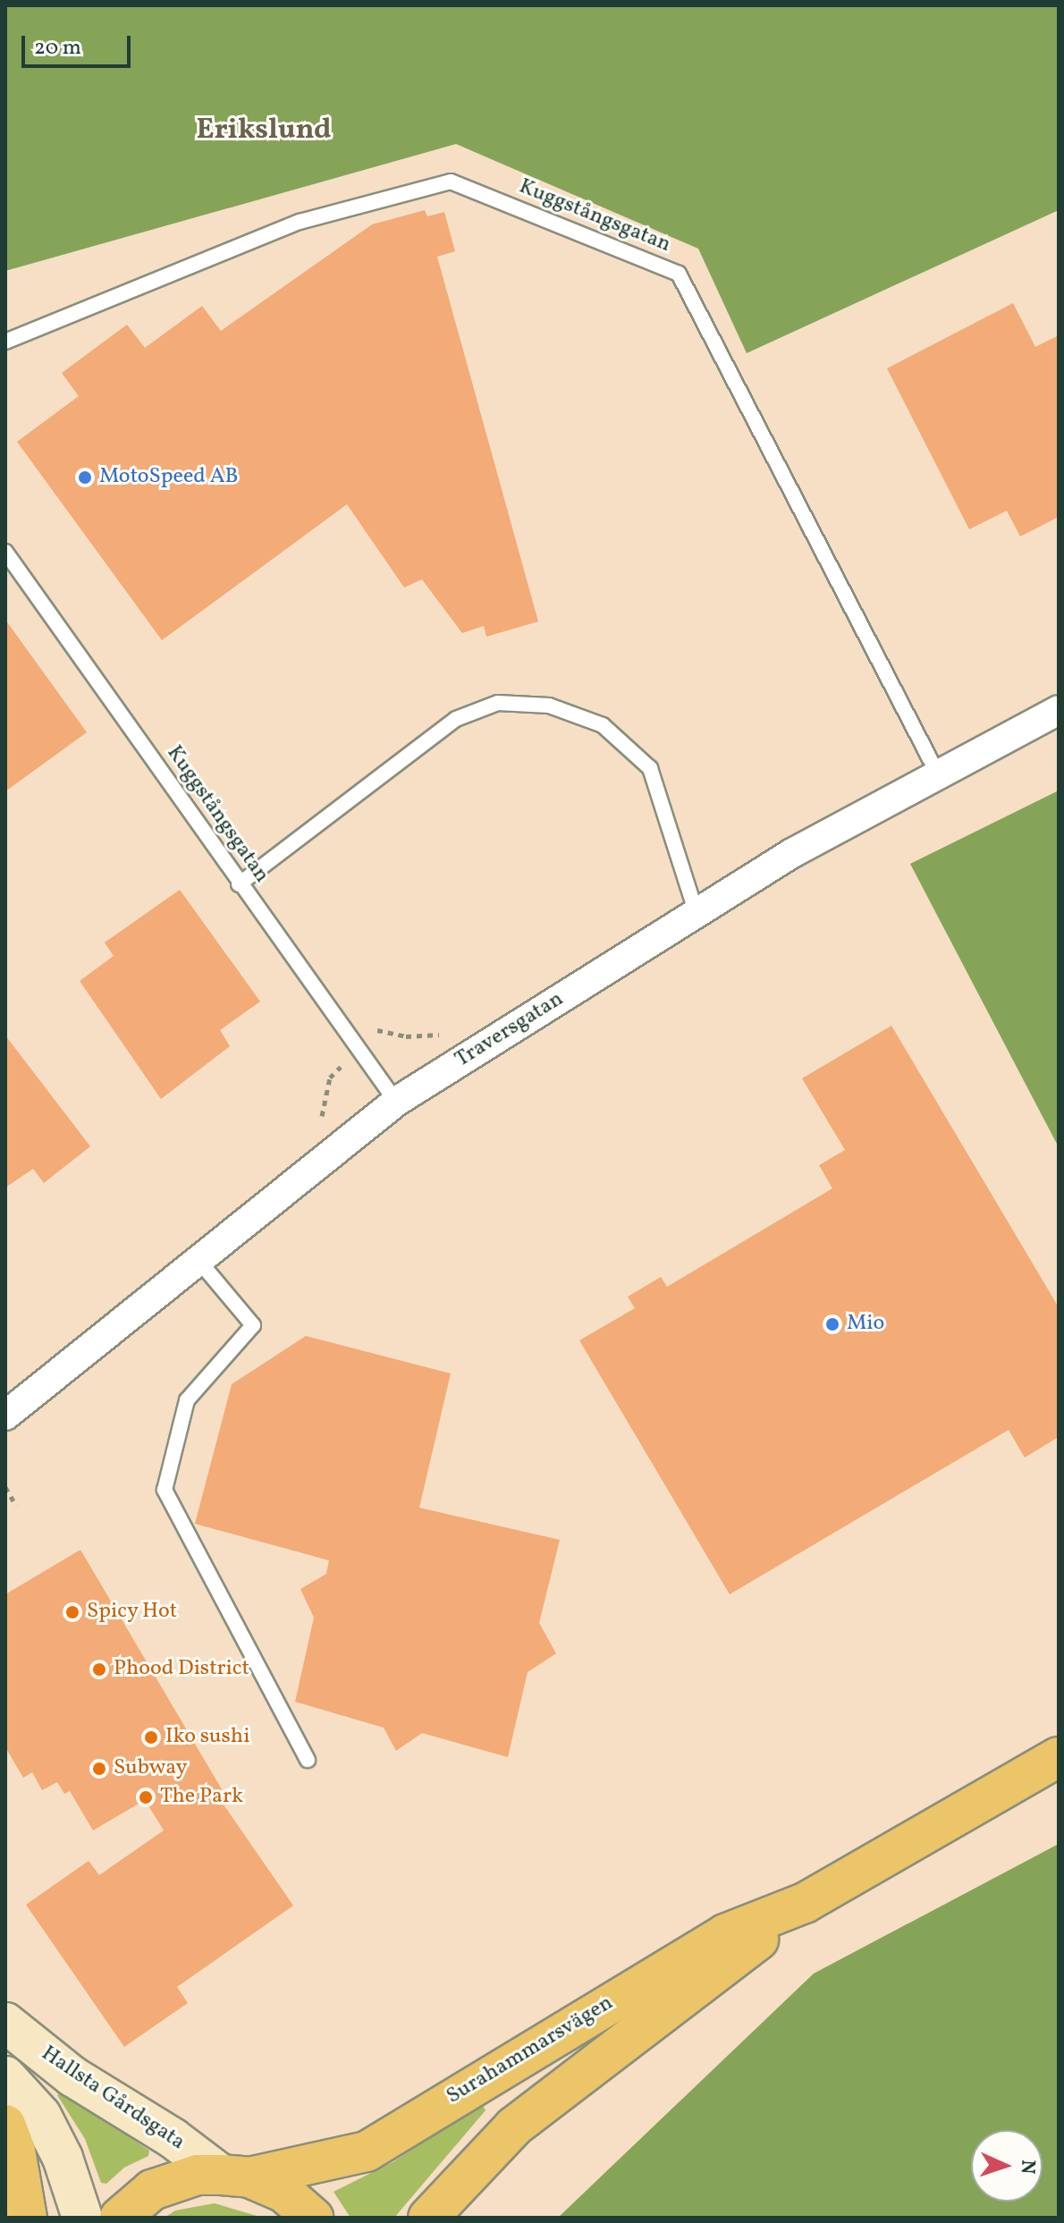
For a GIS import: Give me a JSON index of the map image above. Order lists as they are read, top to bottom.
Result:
{
  "streets": {
    "main road": ["Surahammarsvägen"],
    "street": ["Traversgatan", "Hallsta Gårdsgata"],
    "lane": ["Kuggstångsgatan"]
  },
  "crossings": [
    ["Kuggstångsgatan", "Traversgatan"],
    ["Surahammarsvägen", "Hallsta Gårdsgata"]
  ],
  "districts": ["Erikslund"],
  "places": [
    "MotoSpeed AB",
    "Mio",
    "Spicy Hot",
    "Phood District",
    "Iko sushi",
    "Subway",
    "The Park"
  ],
  "scale_bar": "20 m",
  "north": "right"
}
